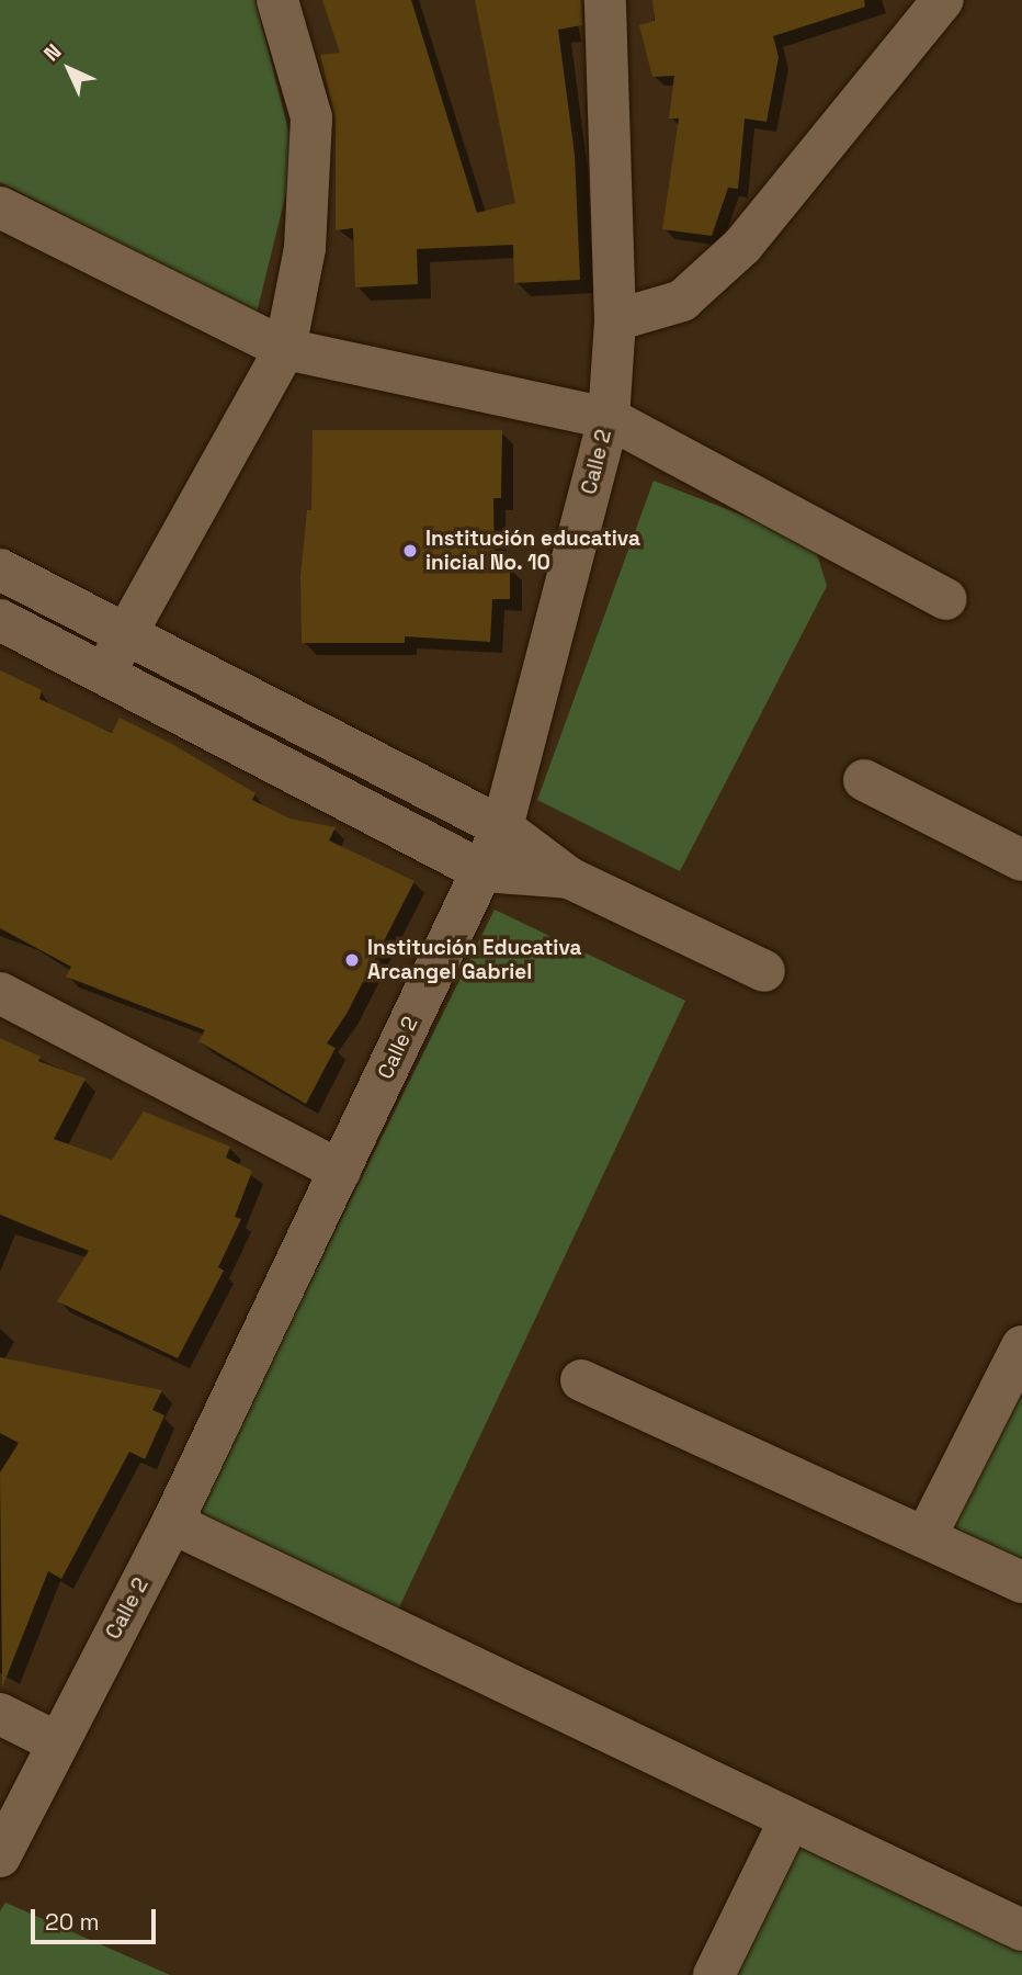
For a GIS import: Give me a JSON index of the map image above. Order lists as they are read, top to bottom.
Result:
{
  "streets": {
    "street": ["Calle 2"]
  },
  "places": ["Institución educativa inicial No. 10", "Institución Educativa Arcangel Gabriel"],
  "scale_bar": "20 m",
  "north": "top left"
}
